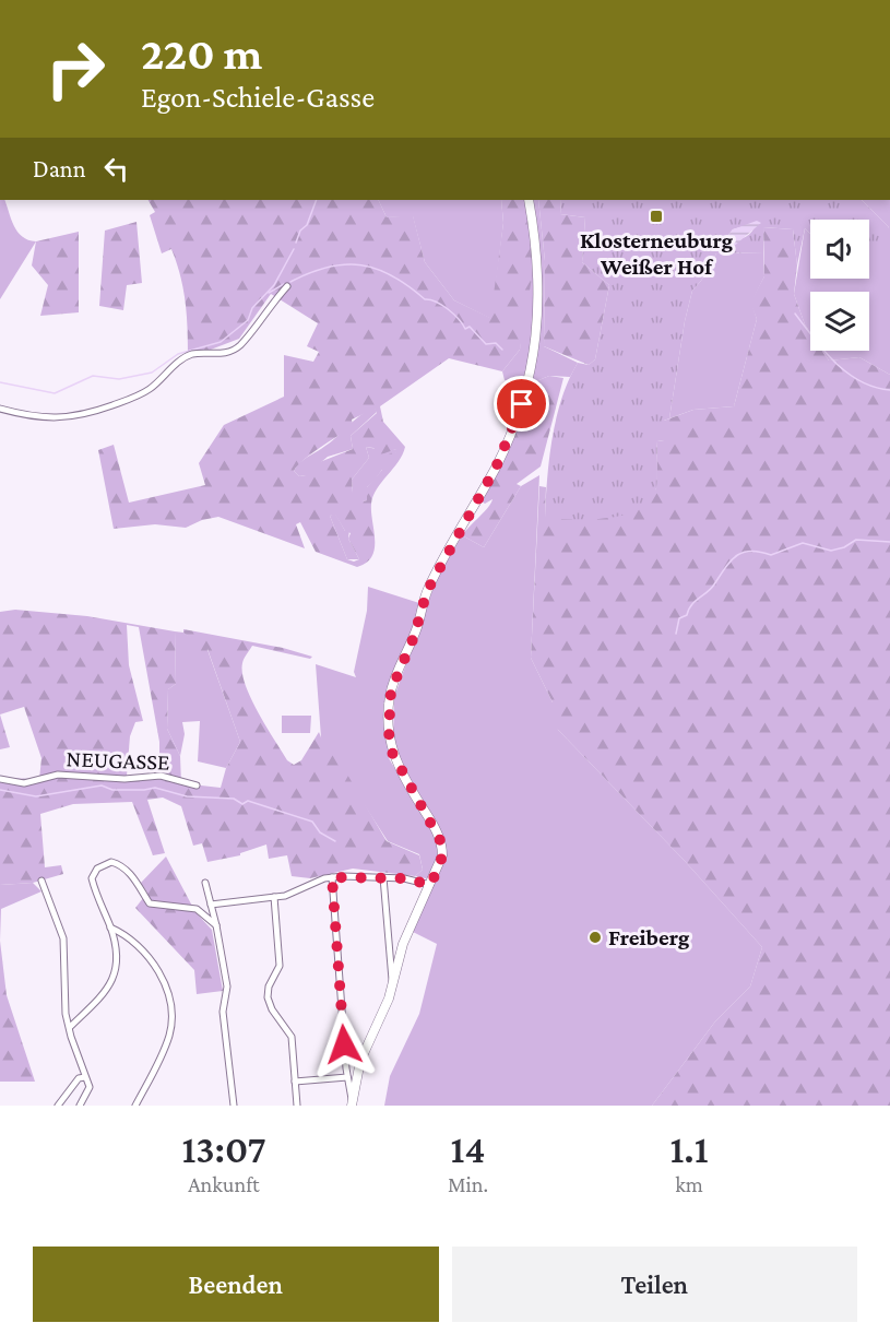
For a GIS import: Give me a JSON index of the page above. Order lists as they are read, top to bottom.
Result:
{
  "streets": {
    "street": ["NEUGASSE"]
  },
  "places": {
    "transit": ["Klosterneuburg Weißer Hof"],
    "other": ["Freiberg"]
  },
  "page": {
    "turn": ["220 m", "Egon-Schiele-Gasse"],
    "then": "Dann",
    "eta": [
      "13:07",
      "Ankunft",
      "14",
      "Min.",
      "1.1",
      "km"
    ],
    "buttons": ["Beenden", "Teilen"]
  }
}
